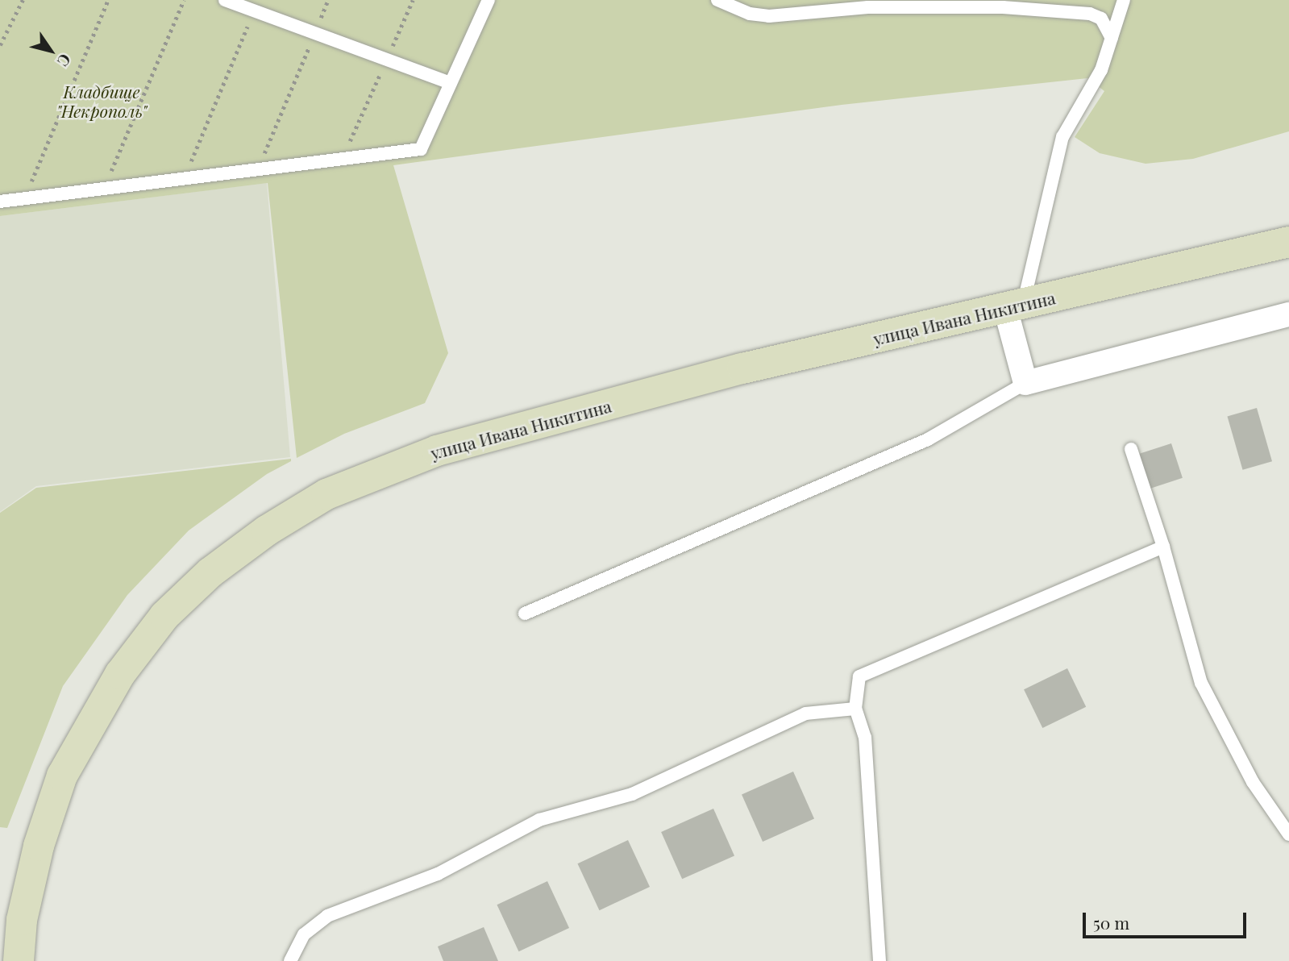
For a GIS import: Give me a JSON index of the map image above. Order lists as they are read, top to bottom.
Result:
{
  "streets": {
    "main road": ["улица Ивана Никитина"]
  },
  "parks": ["Кладбище \"Некрополь\""],
  "scale_bar": "50 m",
  "north": "bottom right"
}
